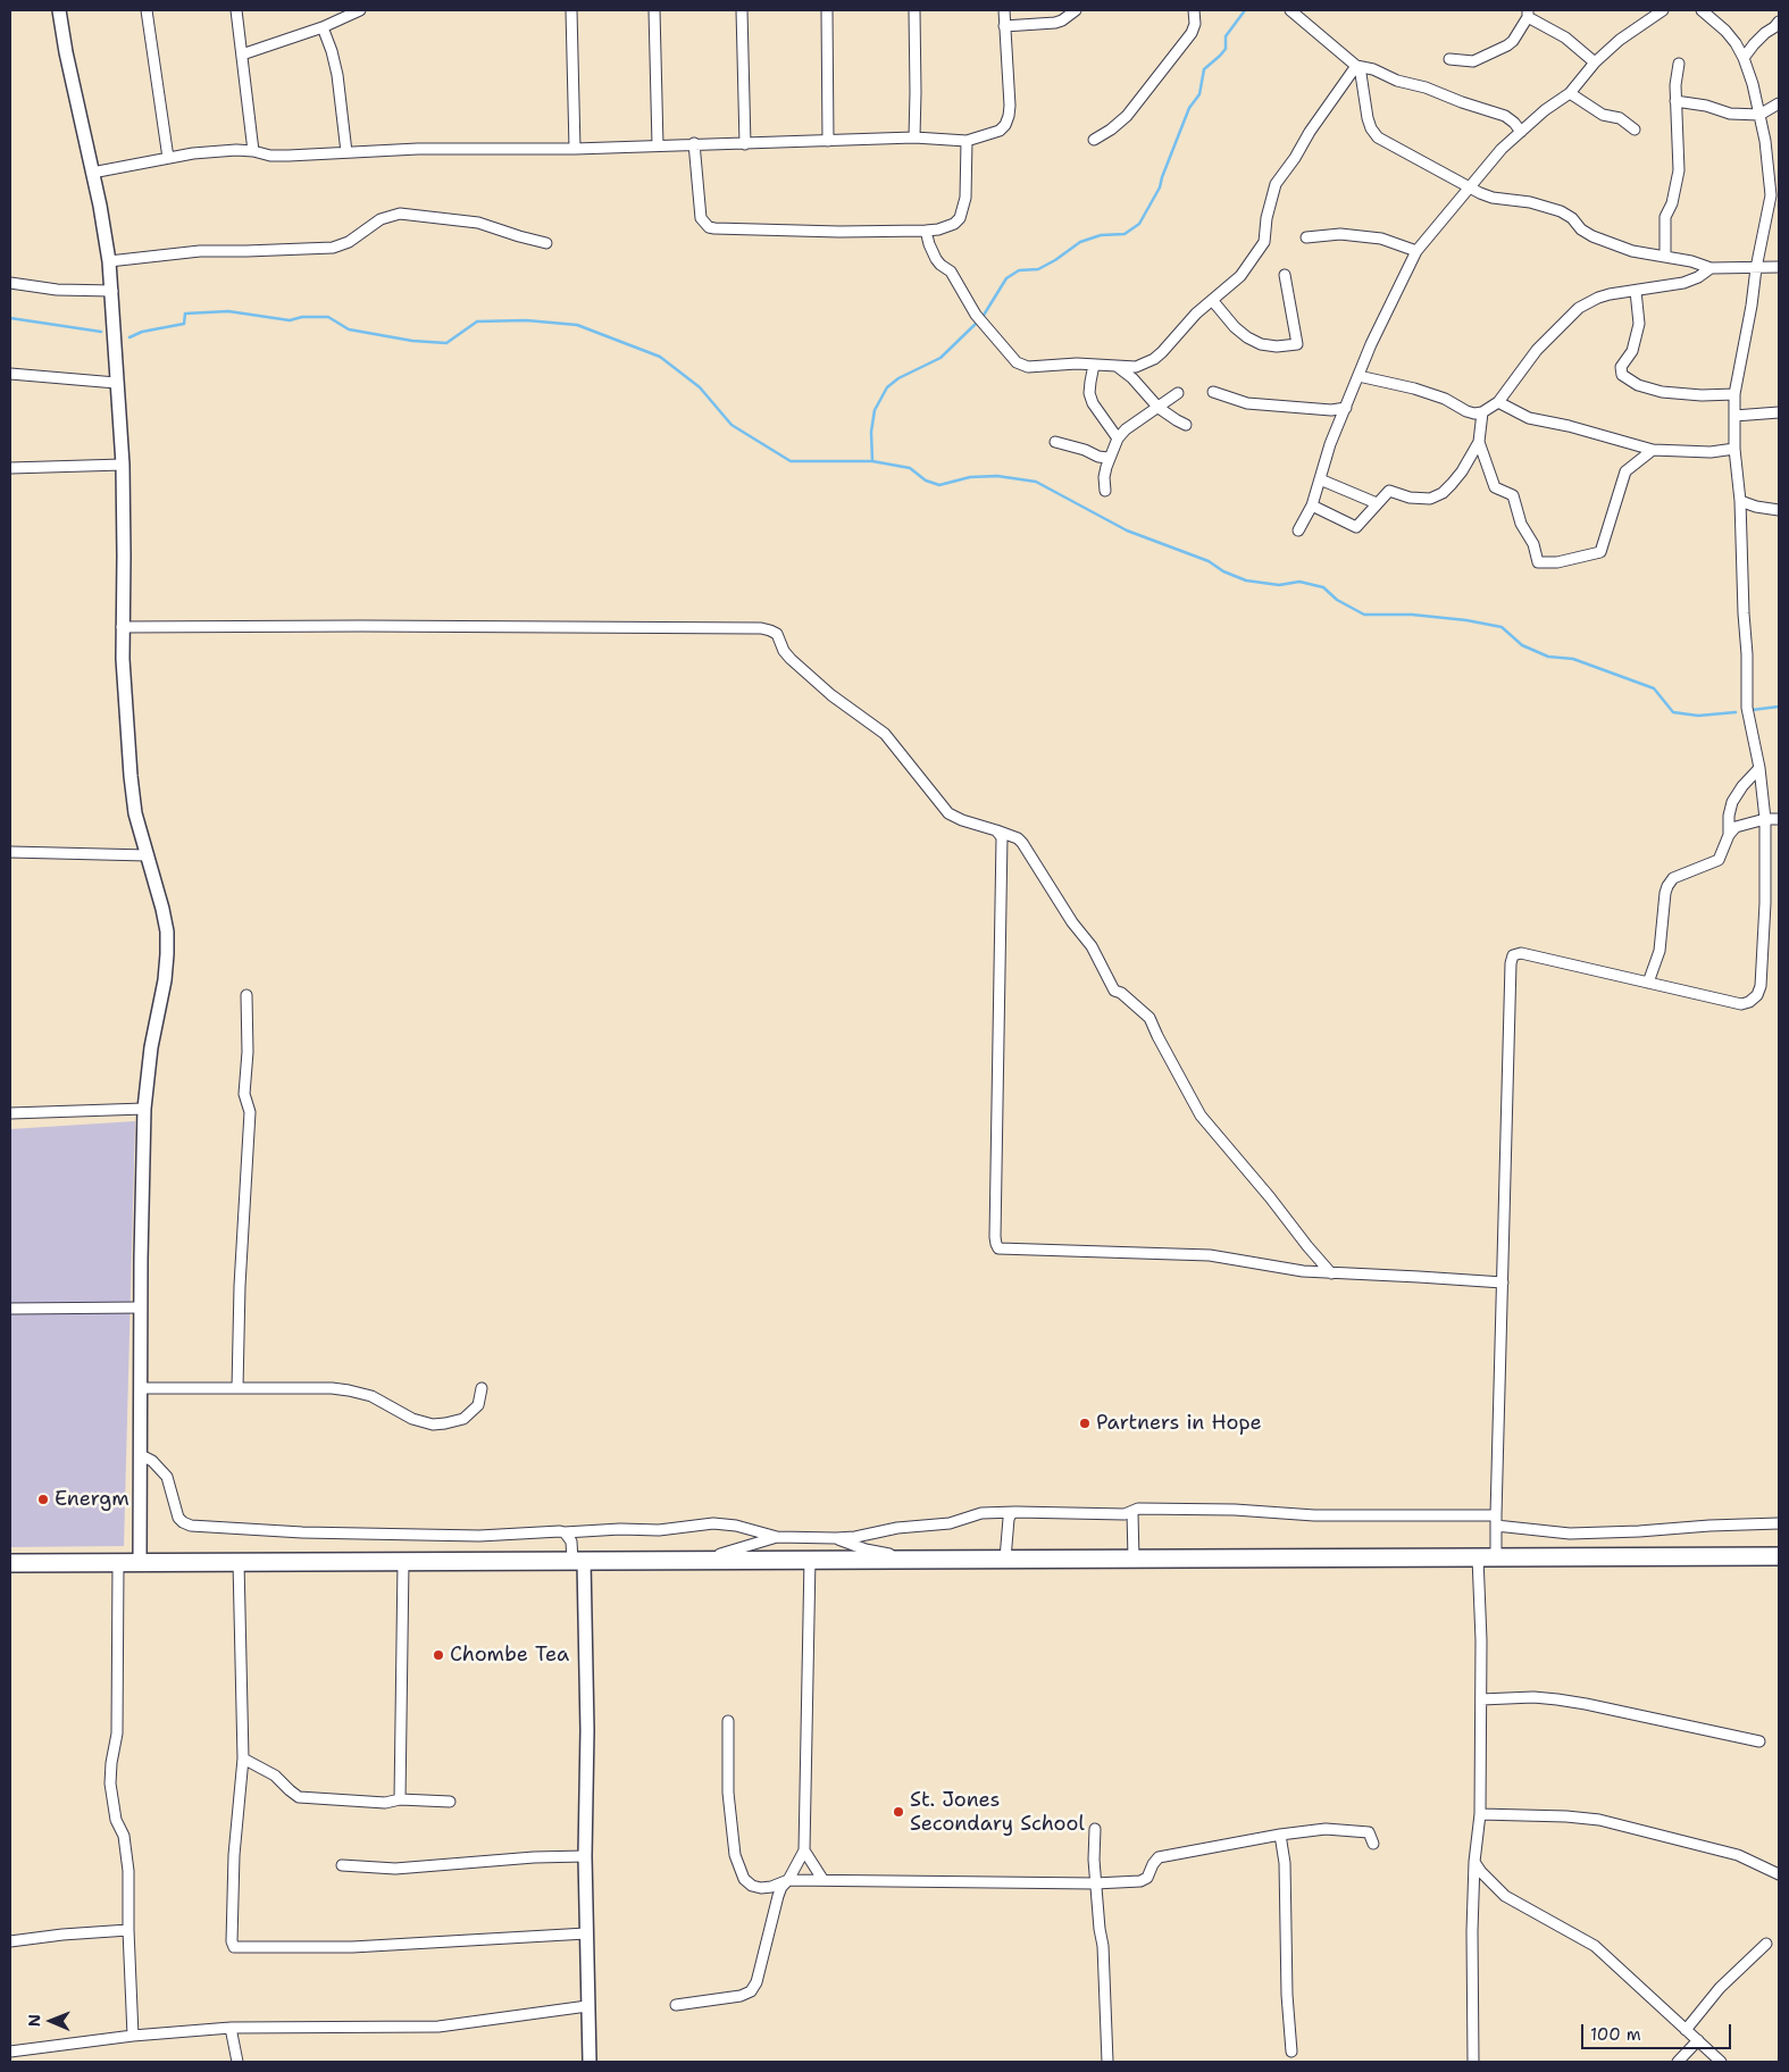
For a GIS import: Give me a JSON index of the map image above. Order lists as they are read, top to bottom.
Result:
{
  "places": [
    "Partners in Hope",
    "Energm",
    "Chombe Tea",
    "St. Jones Secondary School"
  ],
  "scale_bar": "100 m",
  "north": "left"
}
